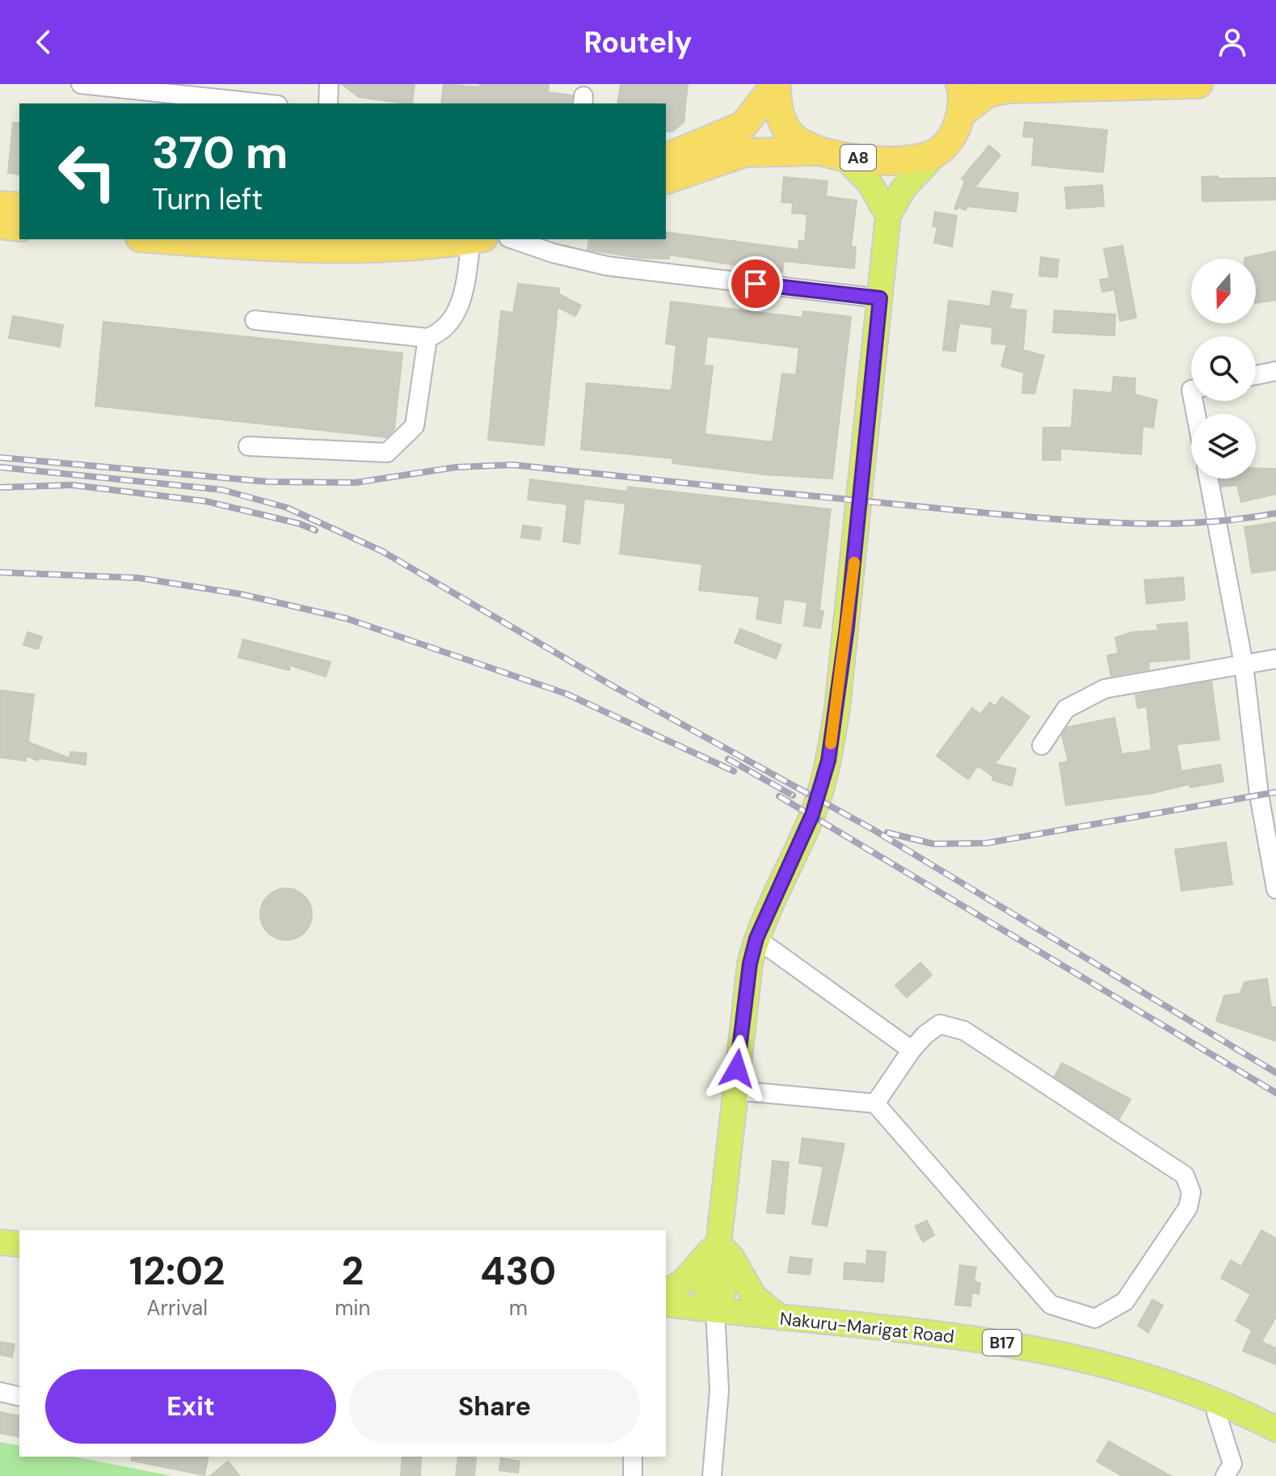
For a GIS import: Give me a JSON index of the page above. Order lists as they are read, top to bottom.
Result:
{
  "streets": {
    "highway": ["A8"],
    "main road": ["Nakuru-Marigat Road", "B17"]
  },
  "north": "bottom",
  "page": {
    "header": "Routely",
    "turn": ["370 m", "Turn left"],
    "eta": [
      "12:02",
      "Arrival",
      "2",
      "min",
      "430",
      "m"
    ],
    "buttons": ["Exit", "Share"]
  }
}
